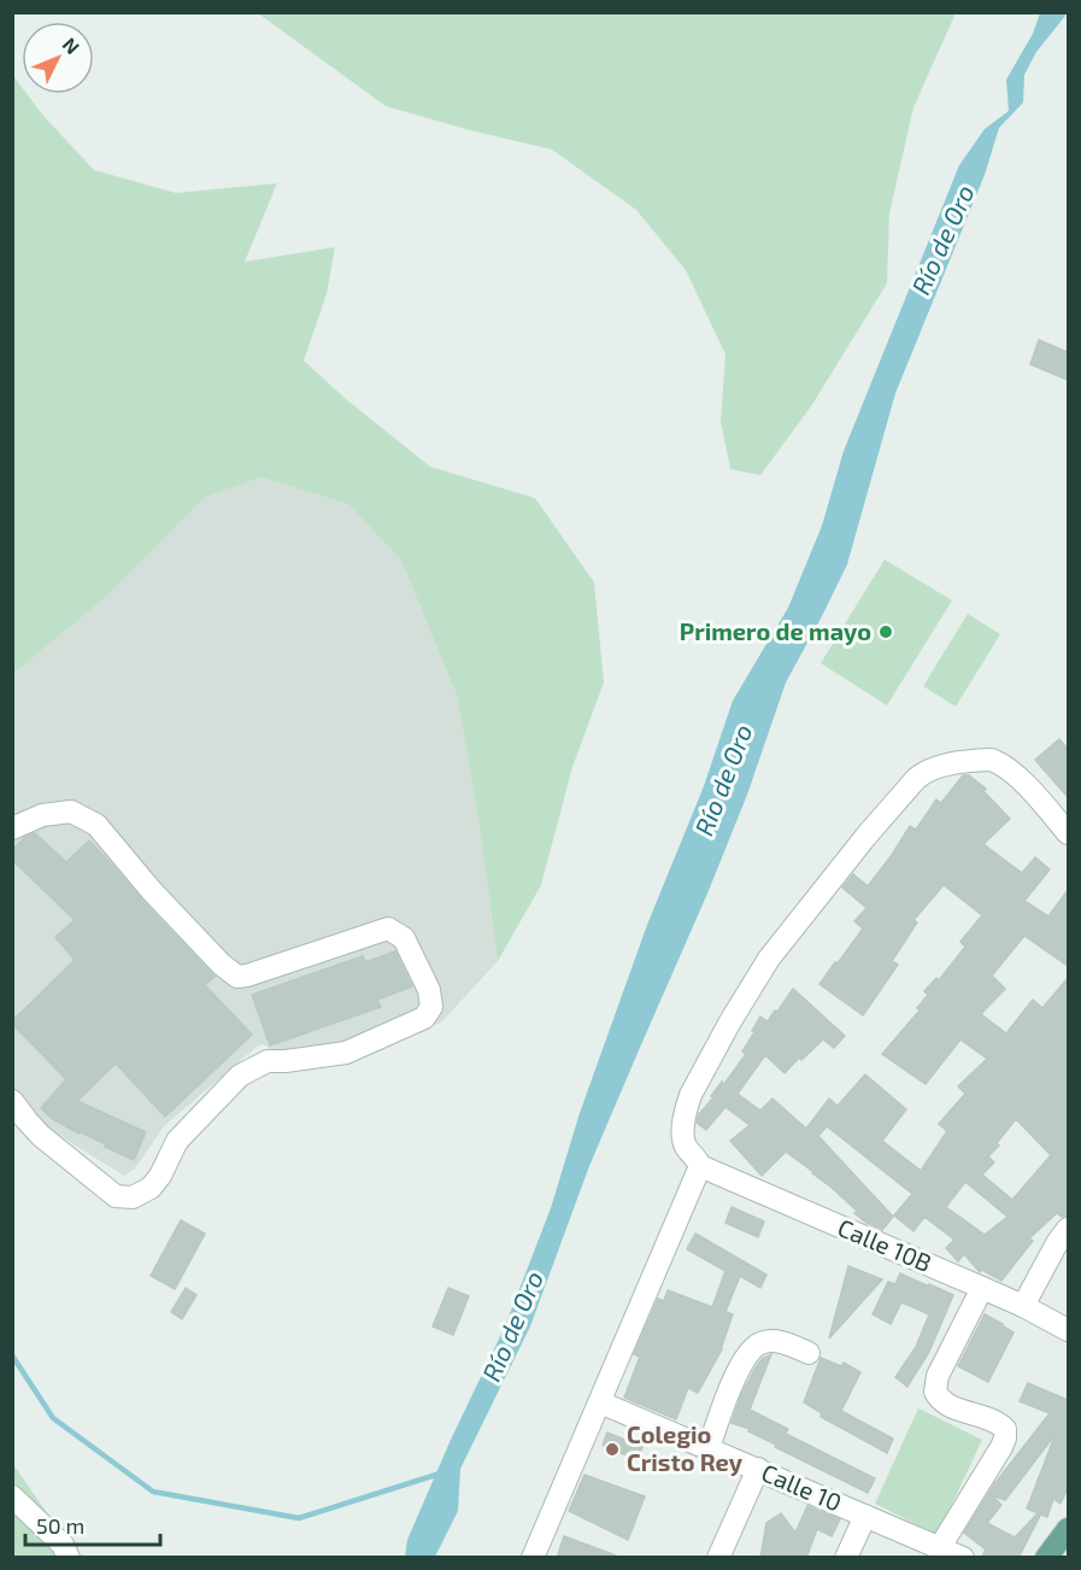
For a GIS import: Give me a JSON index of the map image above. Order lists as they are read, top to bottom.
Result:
{
  "streets": {
    "street": ["Calle 10B", "Calle 10"]
  },
  "water": ["Río de Oro"],
  "places": ["Primero de mayo", "Colegio Cristo Rey"],
  "scale_bar": "50 m",
  "north": "top right"
}
